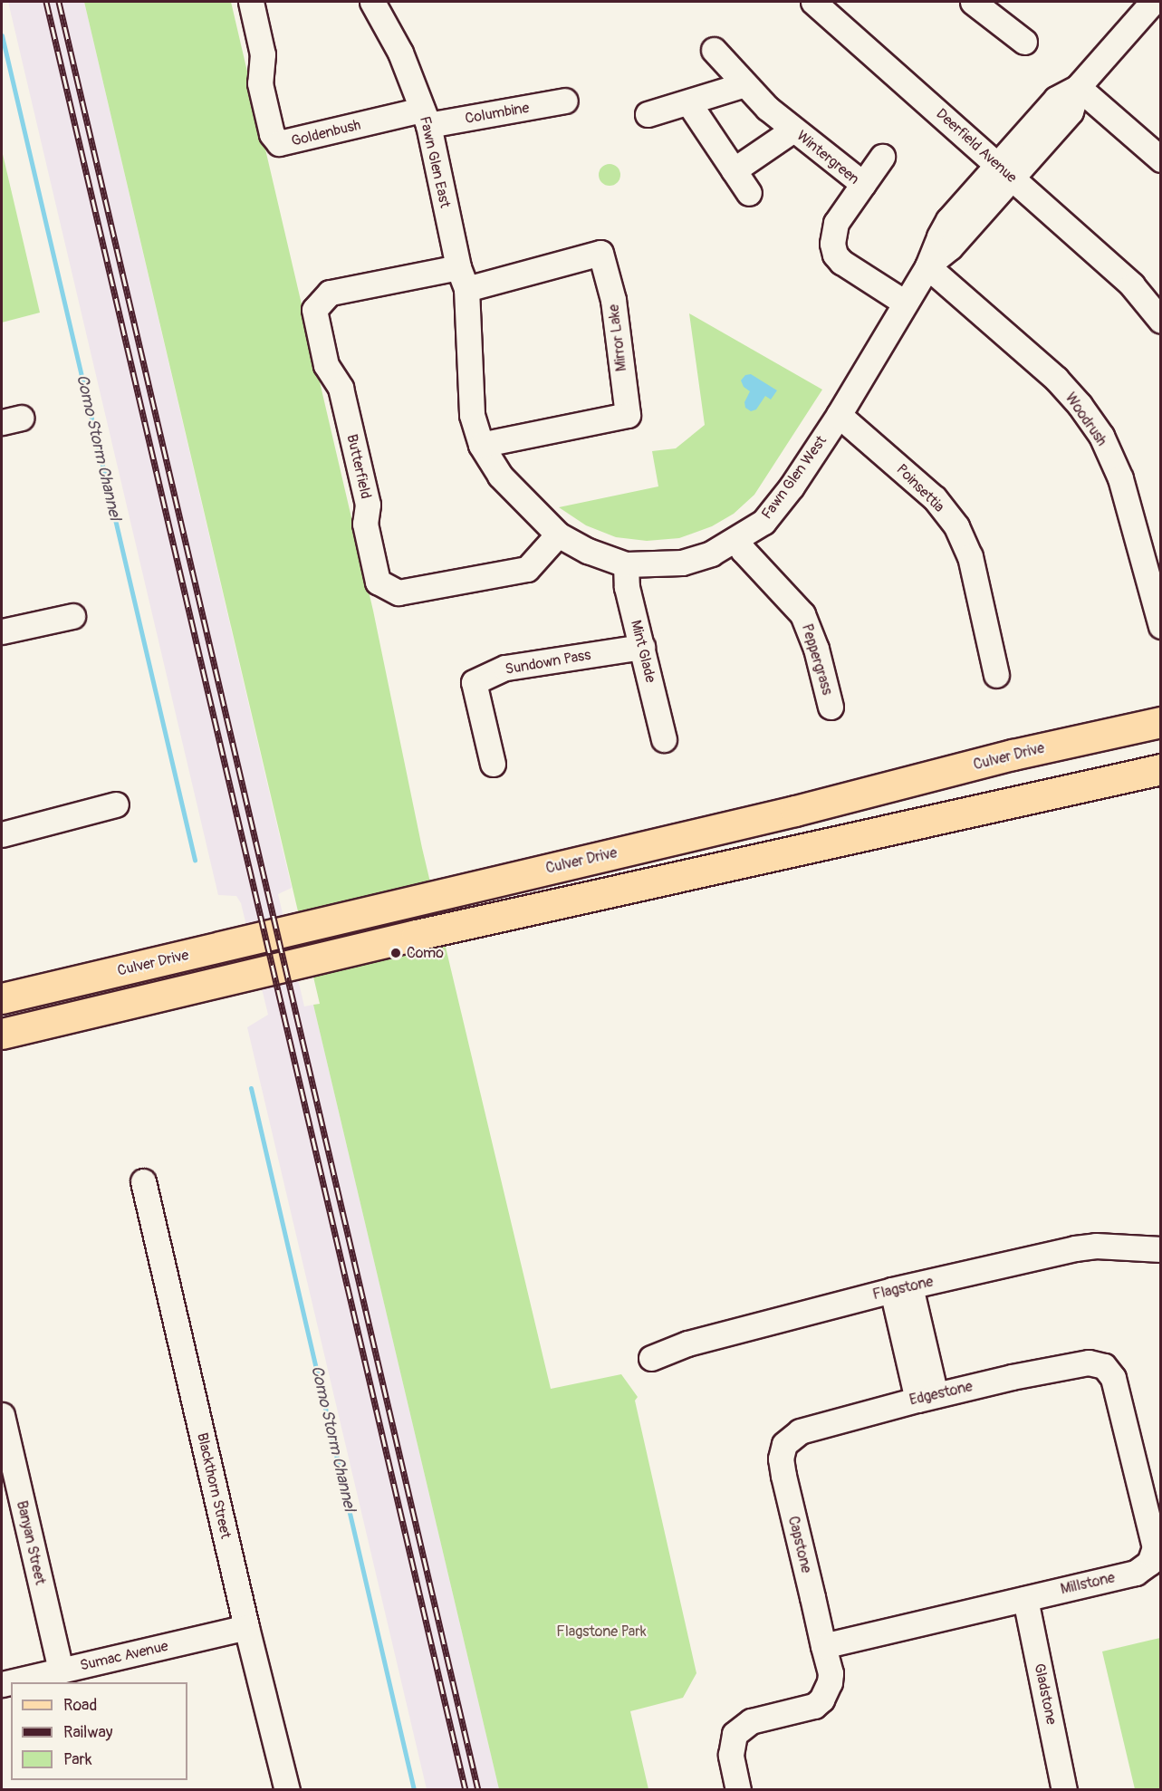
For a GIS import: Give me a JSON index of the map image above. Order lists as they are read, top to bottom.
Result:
{
  "streets": {
    "main road": ["Culver Drive"],
    "street": [
      "Columbine",
      "Goldenbush",
      "Deerfield Avenue",
      "Wintergreen",
      "Fawn Glen East",
      "Mirror Lake",
      "Woodrush",
      "Butterfield",
      "Fawn Glen West",
      "Poinsettia",
      "Mint Glade",
      "Peppergrass",
      "Sundown Pass",
      "Flagstone",
      "Edgestone",
      "Blackthorn Street",
      "Banyan Street",
      "Capstone",
      "Millstone",
      "Sumac Avenue",
      "Gladstone"
    ]
  },
  "crossings": [
    ["Columbine", "Goldenbush"],
    ["Columbine", "Fawn Glen East"],
    ["Goldenbush", "Fawn Glen East"],
    ["Deerfield Avenue", "Fawn Glen West"],
    ["Wintergreen", "Fawn Glen West"],
    ["Fawn Glen East", "Mirror Lake"],
    ["Fawn Glen East", "Butterfield"],
    ["Fawn Glen East", "Fawn Glen West"],
    ["Mirror Lake", "Butterfield"],
    ["Mirror Lake", "Fawn Glen West"],
    ["Woodrush", "Fawn Glen West"],
    ["Butterfield", "Fawn Glen West"],
    ["Fawn Glen West", "Poinsettia"],
    ["Fawn Glen West", "Mint Glade"],
    ["Fawn Glen West", "Peppergrass"],
    ["Mint Glade", "Sundown Pass"],
    ["Edgestone", "Capstone"],
    ["Edgestone", "Millstone"],
    ["Blackthorn Street", "Sumac Avenue"],
    ["Banyan Street", "Sumac Avenue"],
    ["Capstone", "Millstone"],
    ["Millstone", "Gladstone"]
  ],
  "water": ["Como Storm Channel"],
  "parks": ["Flagstone Park"],
  "places": ["Como"],
  "legend": ["Road", "Railway", "Park"]
}
